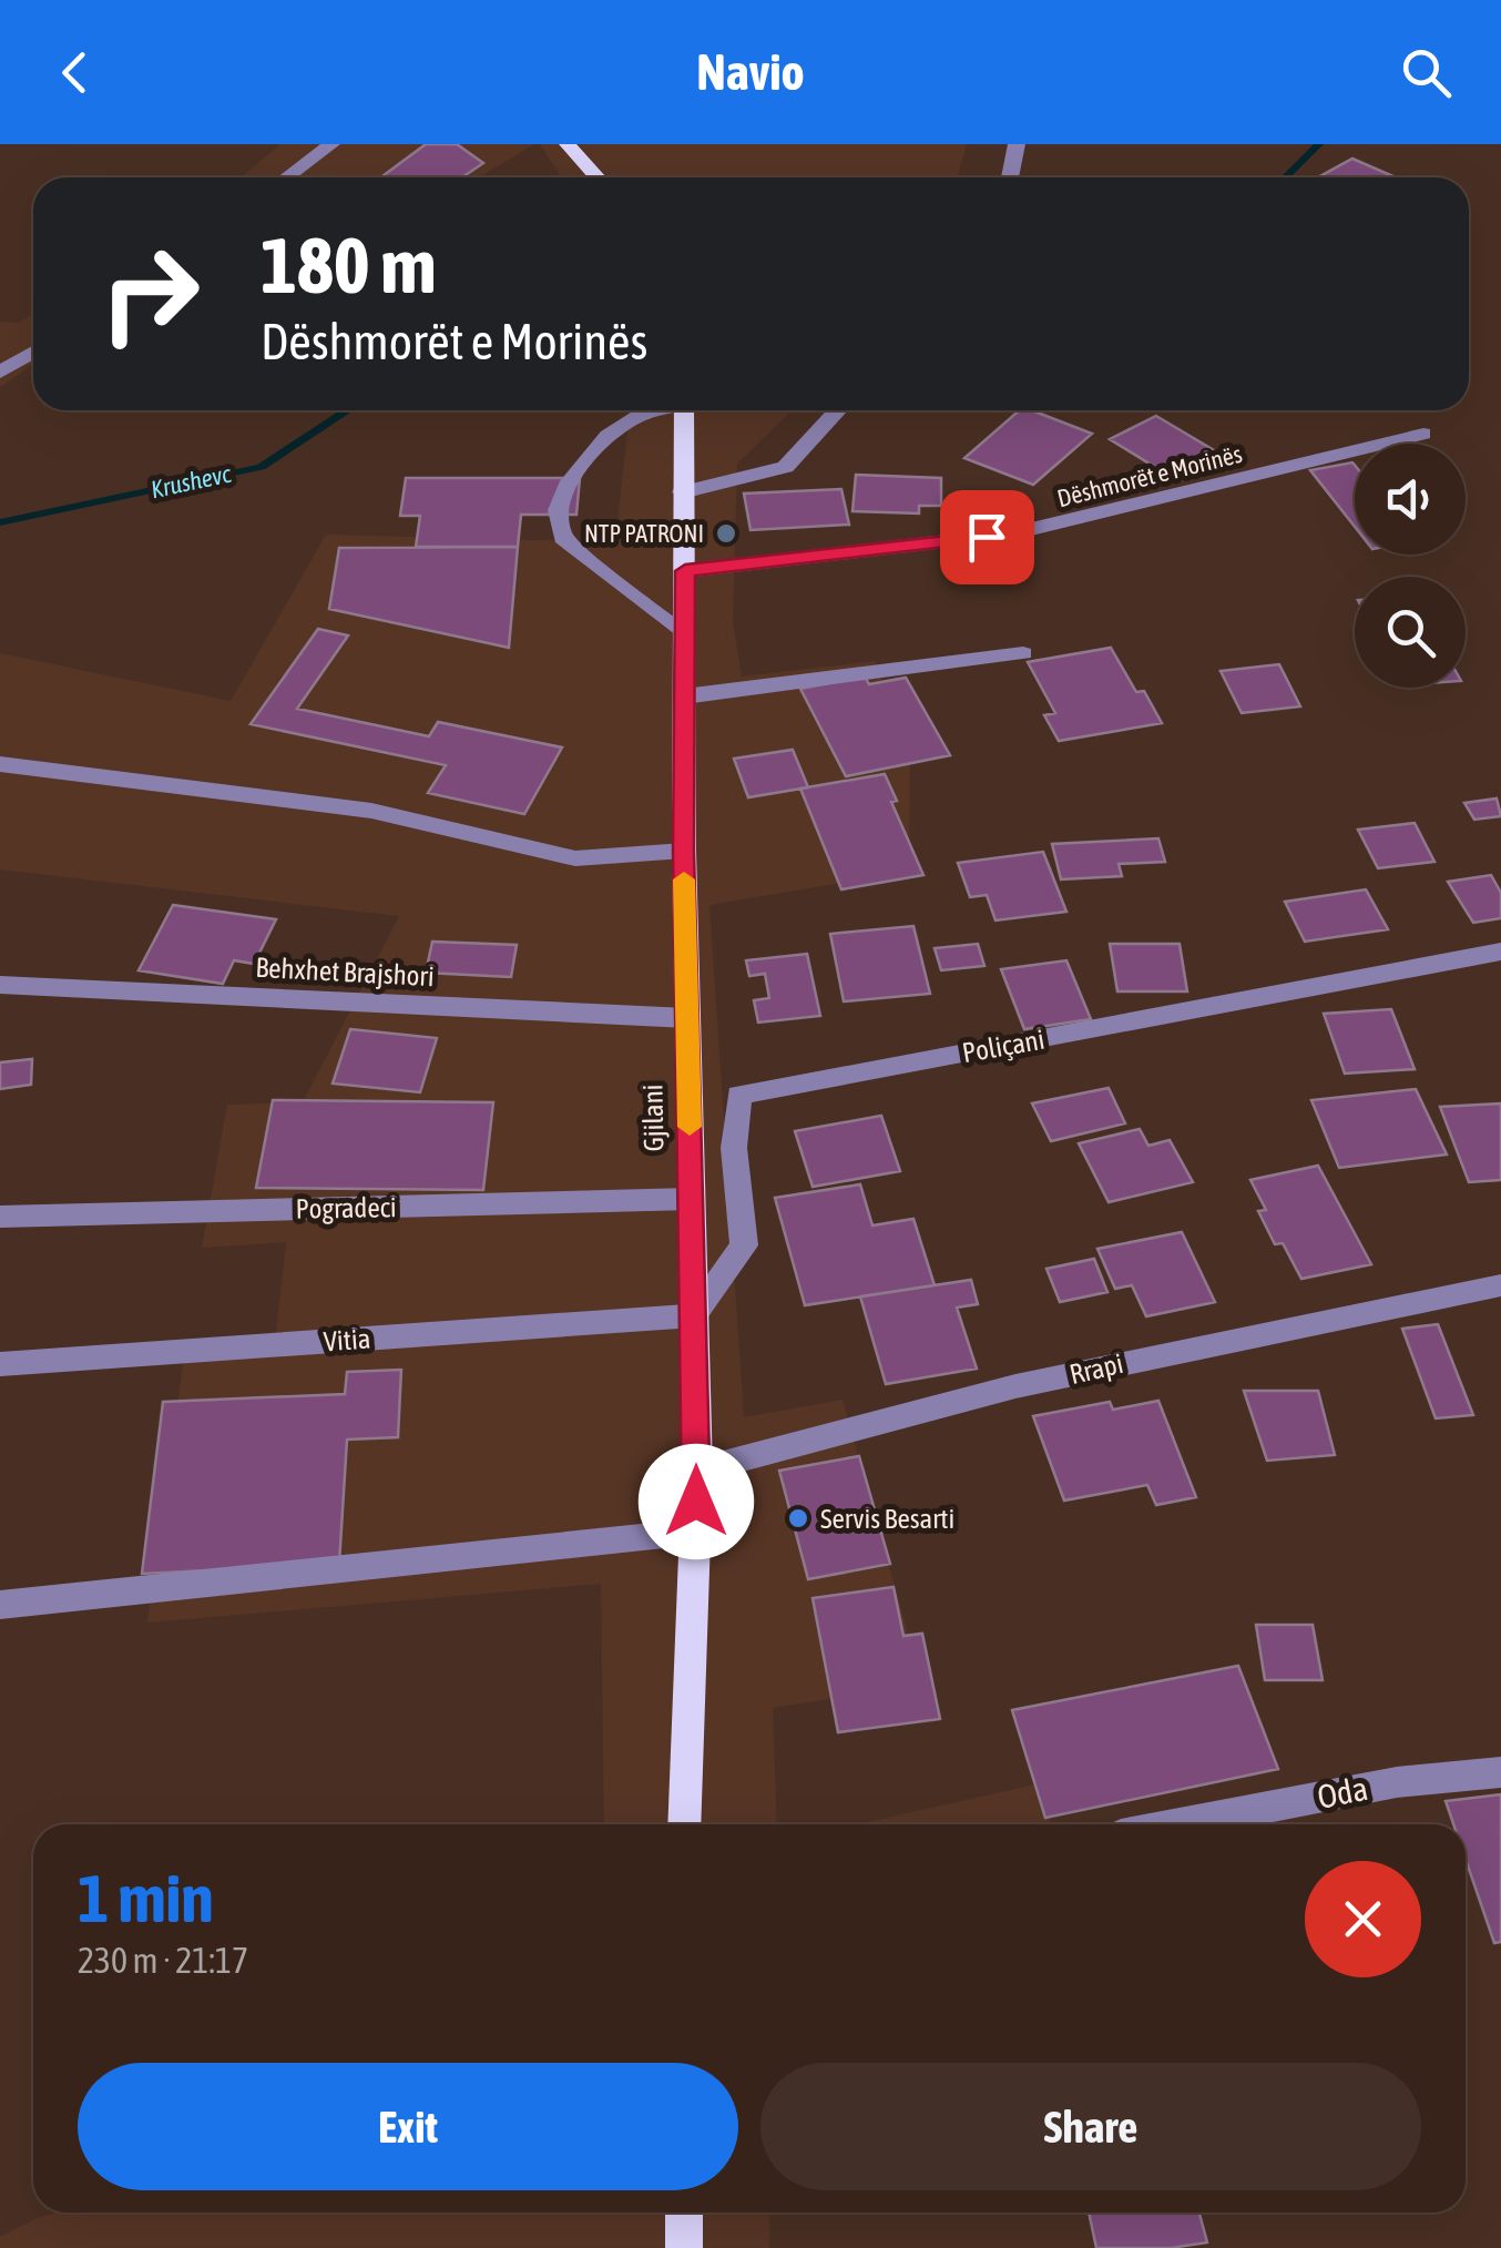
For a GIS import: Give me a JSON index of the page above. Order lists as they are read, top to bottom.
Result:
{
  "streets": {
    "main road": ["Gjilani"],
    "street": [
      "Dëshmorët e Morinës",
      "Behxhet Brajshori",
      "Poliçani",
      "Pogradeci",
      "Vitia",
      "Rrapi",
      "Oda"
    ]
  },
  "crossings": [
    ["Dëshmorët e Morinës", "Gjilani"],
    ["Behxhet Brajshori", "Gjilani"],
    ["Poliçani", "Gjilani"],
    ["Poliçani", "Vitia"],
    ["Gjilani", "Pogradeci"],
    ["Gjilani", "Vitia"],
    ["Gjilani", "Rrapi"]
  ],
  "water": ["Krushevc"],
  "places": ["NTP PATRONI", "Servis Besarti"],
  "page": {
    "header": "Navio",
    "turn": ["180 m", "Dëshmorët e Morinës"],
    "heading": ["1 min", "230 m · 21:17"],
    "buttons": ["Exit", "Share"]
  }
}
